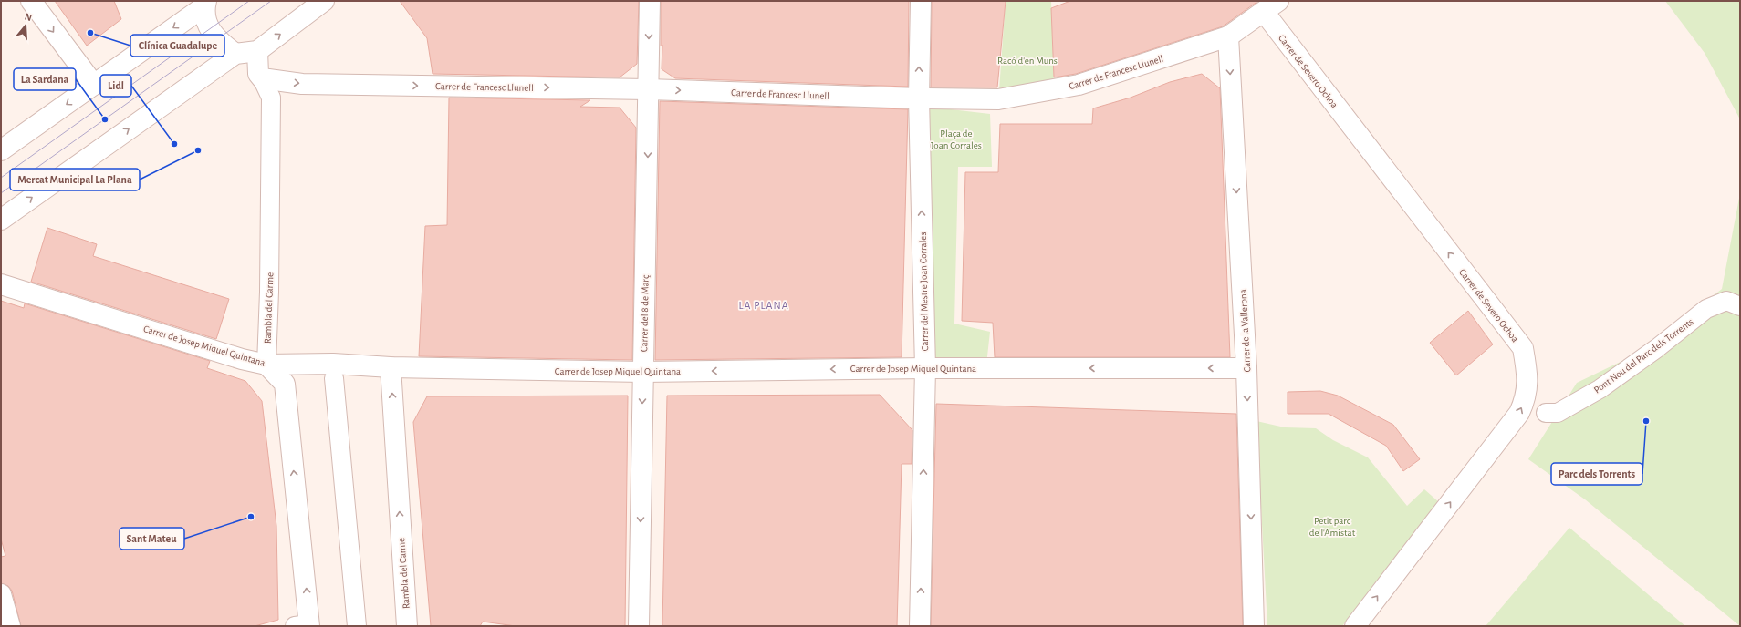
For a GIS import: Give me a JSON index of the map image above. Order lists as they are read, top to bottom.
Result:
{
  "streets": {
    "street": [
      "Carrer de Severo Ochoa",
      "Carrer de Francesc Llunell",
      "Carrer del Mestre Joan Corrales",
      "Rambla del Carme",
      "Carrer del 8 de Març",
      "Carrer de la Vallerona",
      "Carrer de Josep Miquel Quintana",
      "Pont Nou del Parc dels Torrents"
    ]
  },
  "crossings": [
    ["Carrer de Severo Ochoa", "Carrer de Francesc Llunell"],
    ["Carrer de Francesc Llunell", "Carrer del Mestre Joan Corrales"],
    ["Carrer de Francesc Llunell", "Rambla del Carme"],
    ["Carrer de Francesc Llunell", "Carrer del 8 de Març"],
    ["Carrer de Francesc Llunell", "Carrer de la Vallerona"],
    ["Carrer del Mestre Joan Corrales", "Carrer de Josep Miquel Quintana"],
    ["Rambla del Carme", "Carrer de Josep Miquel Quintana"],
    ["Carrer del 8 de Març", "Carrer de Josep Miquel Quintana"],
    ["Carrer de la Vallerona", "Carrer de Josep Miquel Quintana"]
  ],
  "one_way": [
    "Carrer de Severo Ochoa",
    "Carrer de Francesc Llunell",
    "Carrer del Mestre Joan Corrales",
    "Carrer del 8 de Març",
    "Carrer de la Vallerona",
    "Carrer de Josep Miquel Quintana"
  ],
  "districts": ["LA PLANA"],
  "parks": ["Racó d'en Muns", "Plaça de Joan Corrales", "Petit parc de l'Amistat"],
  "places": [
    "Clínica Guadalupe",
    "La Sardana",
    "Lidl",
    "Mercat Municipal La Plana",
    "Parc dels Torrents",
    "Sant Mateu"
  ],
  "north": "top"
}
